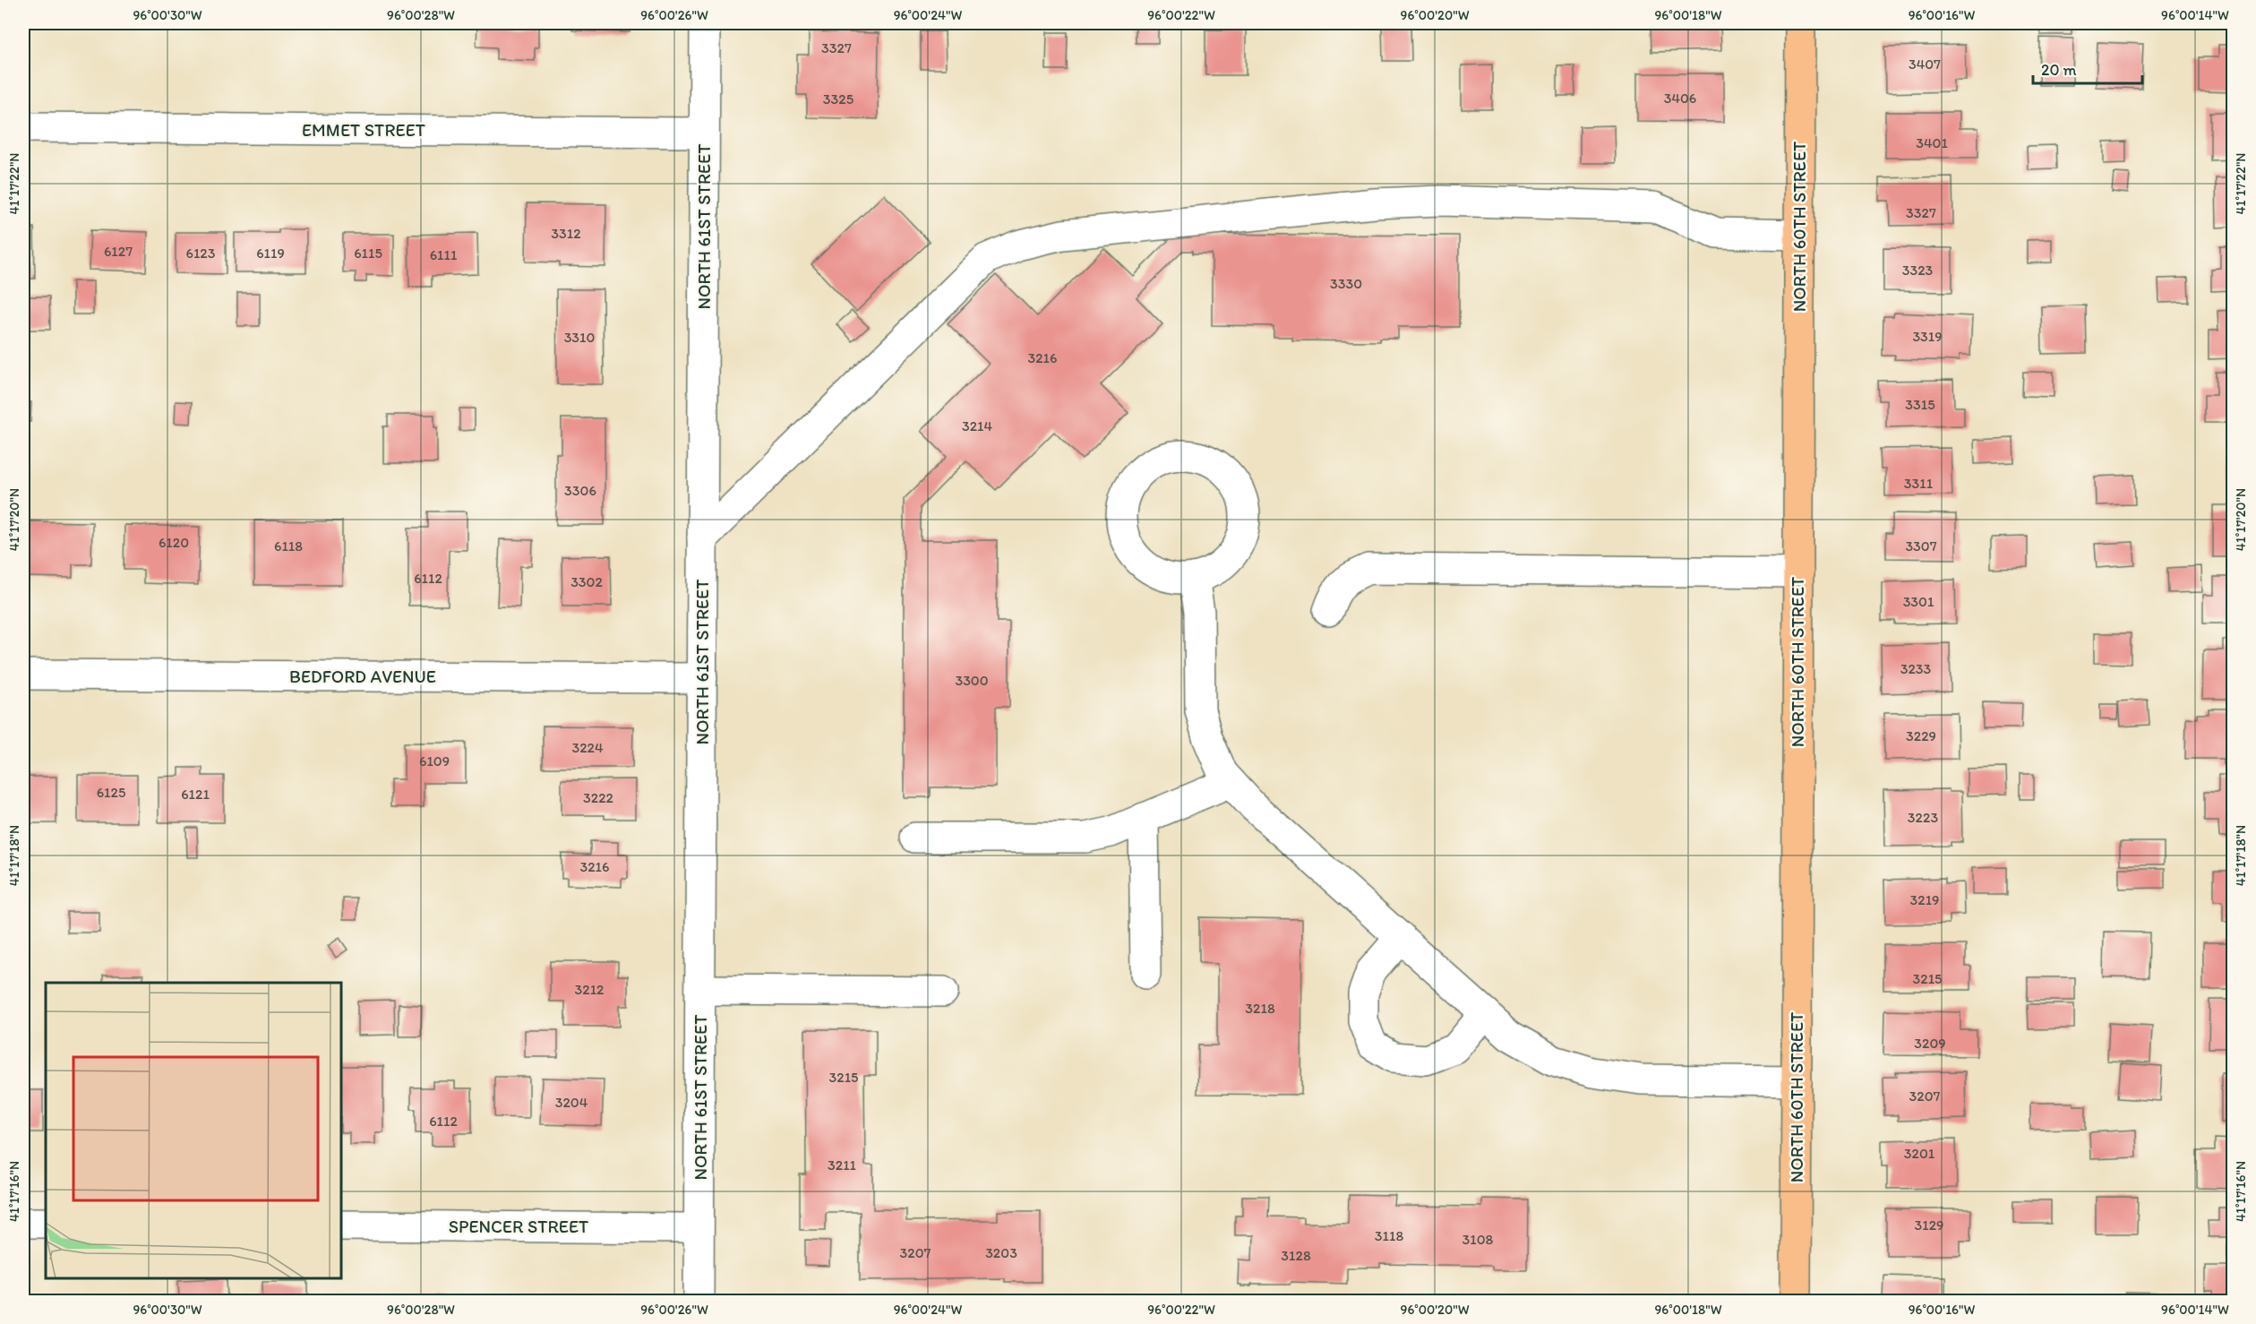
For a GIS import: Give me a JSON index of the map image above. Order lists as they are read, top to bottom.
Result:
{
  "streets": {
    "main road": ["NORTH 60TH STREET"],
    "street": [
      "EMMET STREET",
      "NORTH 61ST STREET",
      "BEDFORD AVENUE",
      "SPENCER STREET"
    ]
  },
  "crossings": [
    ["EMMET STREET", "NORTH 61ST STREET"],
    ["NORTH 61ST STREET", "BEDFORD AVENUE"],
    ["NORTH 61ST STREET", "SPENCER STREET"]
  ],
  "house_numbers": [
    "3327",
    "3407",
    "3406",
    "3325",
    "3401",
    "3327",
    "3312",
    "6127",
    "6123",
    "6119",
    "6115",
    "6111",
    "3323",
    "3330",
    "3319",
    "3310",
    "3216",
    "3315",
    "3214",
    "3311",
    "3306",
    "6120",
    "6118",
    "3307",
    "6112",
    "3302",
    "3301",
    "3233",
    "3300",
    "3229",
    "3224",
    "6109",
    "6125",
    "6121",
    "3222",
    "3223",
    "3216",
    "3219",
    "3215",
    "3212",
    "3218",
    "3209",
    "3215",
    "3207",
    "3204",
    "6112",
    "3201",
    "3211",
    "3129",
    "3118",
    "3108",
    "3207",
    "3203",
    "3128"
  ],
  "scale_bar": "20 m",
  "coordinates": [
    "96°00'30\"W",
    "96°00'28\"W",
    "96°00'26\"W",
    "96°00'24\"W",
    "96°00'22\"W",
    "96°00'20\"W",
    "96°00'18\"W",
    "96°00'16\"W",
    "96°00'14\"W",
    "41°17'22\"N",
    "41°17'20\"N",
    "41°17'18\"N",
    "41°17'16\"N"
  ]
}
